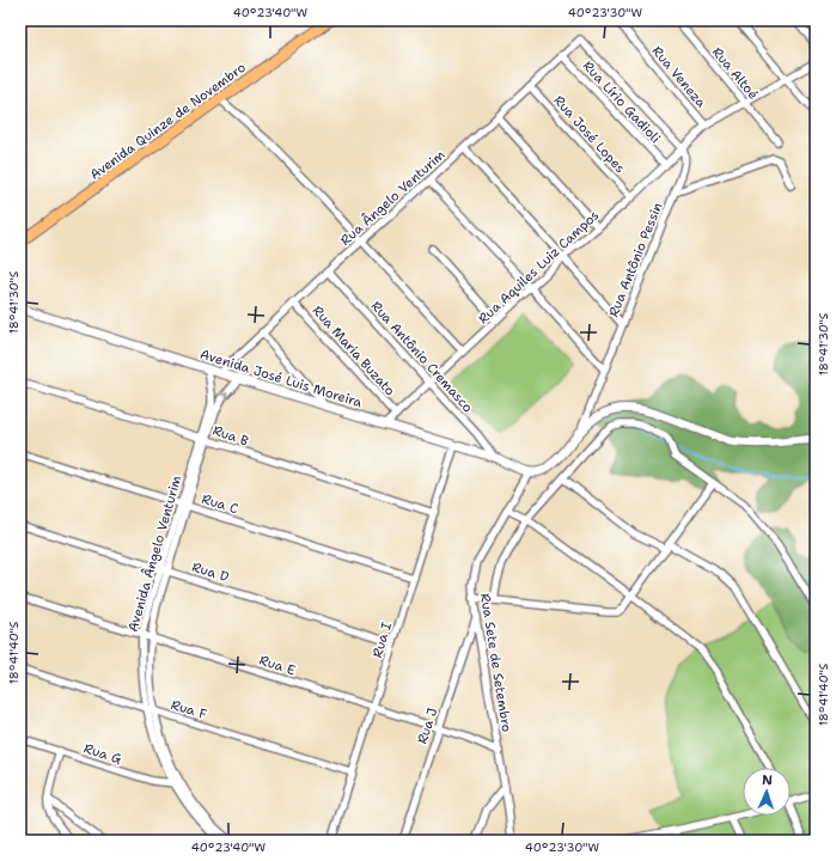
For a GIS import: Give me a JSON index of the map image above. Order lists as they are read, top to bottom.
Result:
{
  "streets": {
    "main road": ["Avenida Quinze de Novembro"],
    "street": [
      "Rua Altoé",
      "Rua Veneza",
      "Rua Lírio Gadioli",
      "Rua José Lopes",
      "Rua Ângelo Venturim",
      "Rua Antônio Pessin",
      "Rua Aquiles Luiz Campos",
      "Rua Maria Buzato",
      "Rua Antônio Cremasco",
      "Avenida José Luis Moreira",
      "Rua B",
      "Rua C",
      "Avenida Ângelo Venturim",
      "Rua D",
      "Rua I",
      "Rua Sete de Setembro",
      "Rua E",
      "Rua F",
      "Rua J",
      "Rua G"
    ]
  },
  "crossings": [
    ["Rua Altoé", "Rua Aquiles Luiz Campos"],
    ["Rua Veneza", "Rua Aquiles Luiz Campos"],
    ["Rua Lírio Gadioli", "Rua Ângelo Venturim"],
    ["Rua Lírio Gadioli", "Rua Aquiles Luiz Campos"],
    ["Rua José Lopes", "Rua Ângelo Venturim"],
    ["Rua José Lopes", "Rua Aquiles Luiz Campos"],
    ["Rua Ângelo Venturim", "Rua Antônio Pessin"],
    ["Rua Ângelo Venturim", "Rua Aquiles Luiz Campos"],
    ["Rua Ângelo Venturim", "Rua Maria Buzato"],
    ["Rua Ângelo Venturim", "Rua Antônio Cremasco"],
    ["Rua Ângelo Venturim", "Avenida José Luis Moreira"],
    ["Rua Antônio Pessin", "Rua Aquiles Luiz Campos"],
    ["Rua Aquiles Luiz Campos", "Rua Maria Buzato"],
    ["Rua Aquiles Luiz Campos", "Rua Antônio Cremasco"],
    ["Rua Aquiles Luiz Campos", "Avenida José Luis Moreira"],
    ["Rua Antônio Cremasco", "Avenida José Luis Moreira"],
    ["Avenida José Luis Moreira", "Avenida Ângelo Venturim"],
    ["Avenida José Luis Moreira", "Rua I"],
    ["Avenida José Luis Moreira", "Rua Sete de Setembro"],
    ["Rua B", "Avenida Ângelo Venturim"],
    ["Rua B", "Rua I"],
    ["Rua C", "Avenida Ângelo Venturim"],
    ["Rua C", "Rua I"],
    ["Avenida Ângelo Venturim", "Rua D"],
    ["Avenida Ângelo Venturim", "Rua E"],
    ["Avenida Ângelo Venturim", "Rua F"],
    ["Avenida Ângelo Venturim", "Rua G"],
    ["Rua D", "Rua I"],
    ["Rua I", "Rua E"],
    ["Rua I", "Rua F"],
    ["Rua Sete de Setembro", "Rua E"],
    ["Rua Sete de Setembro", "Rua J"],
    ["Rua E", "Rua J"]
  ],
  "north": "top",
  "coordinates": [
    "40°23'40\"W",
    "40°23'30\"W",
    "18°41'30\"S",
    "18°41'40\"S"
  ]
}
